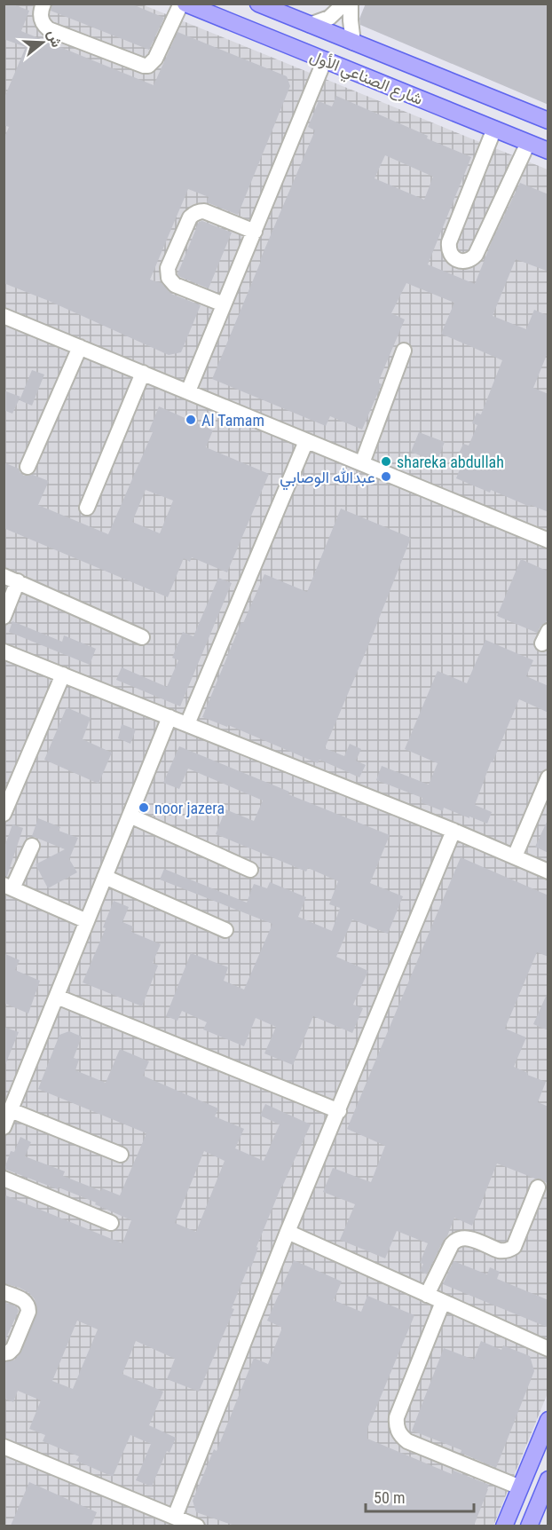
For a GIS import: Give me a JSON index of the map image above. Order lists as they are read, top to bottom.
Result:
{
  "streets": {
    "main road": ["شارع الصناعي الأول"]
  },
  "places": [
    "Al Tamam",
    "shareka abdullah",
    "عبدالله الوصابي",
    "noor jazera"
  ],
  "scale_bar": "50 m",
  "north": "right"
}
